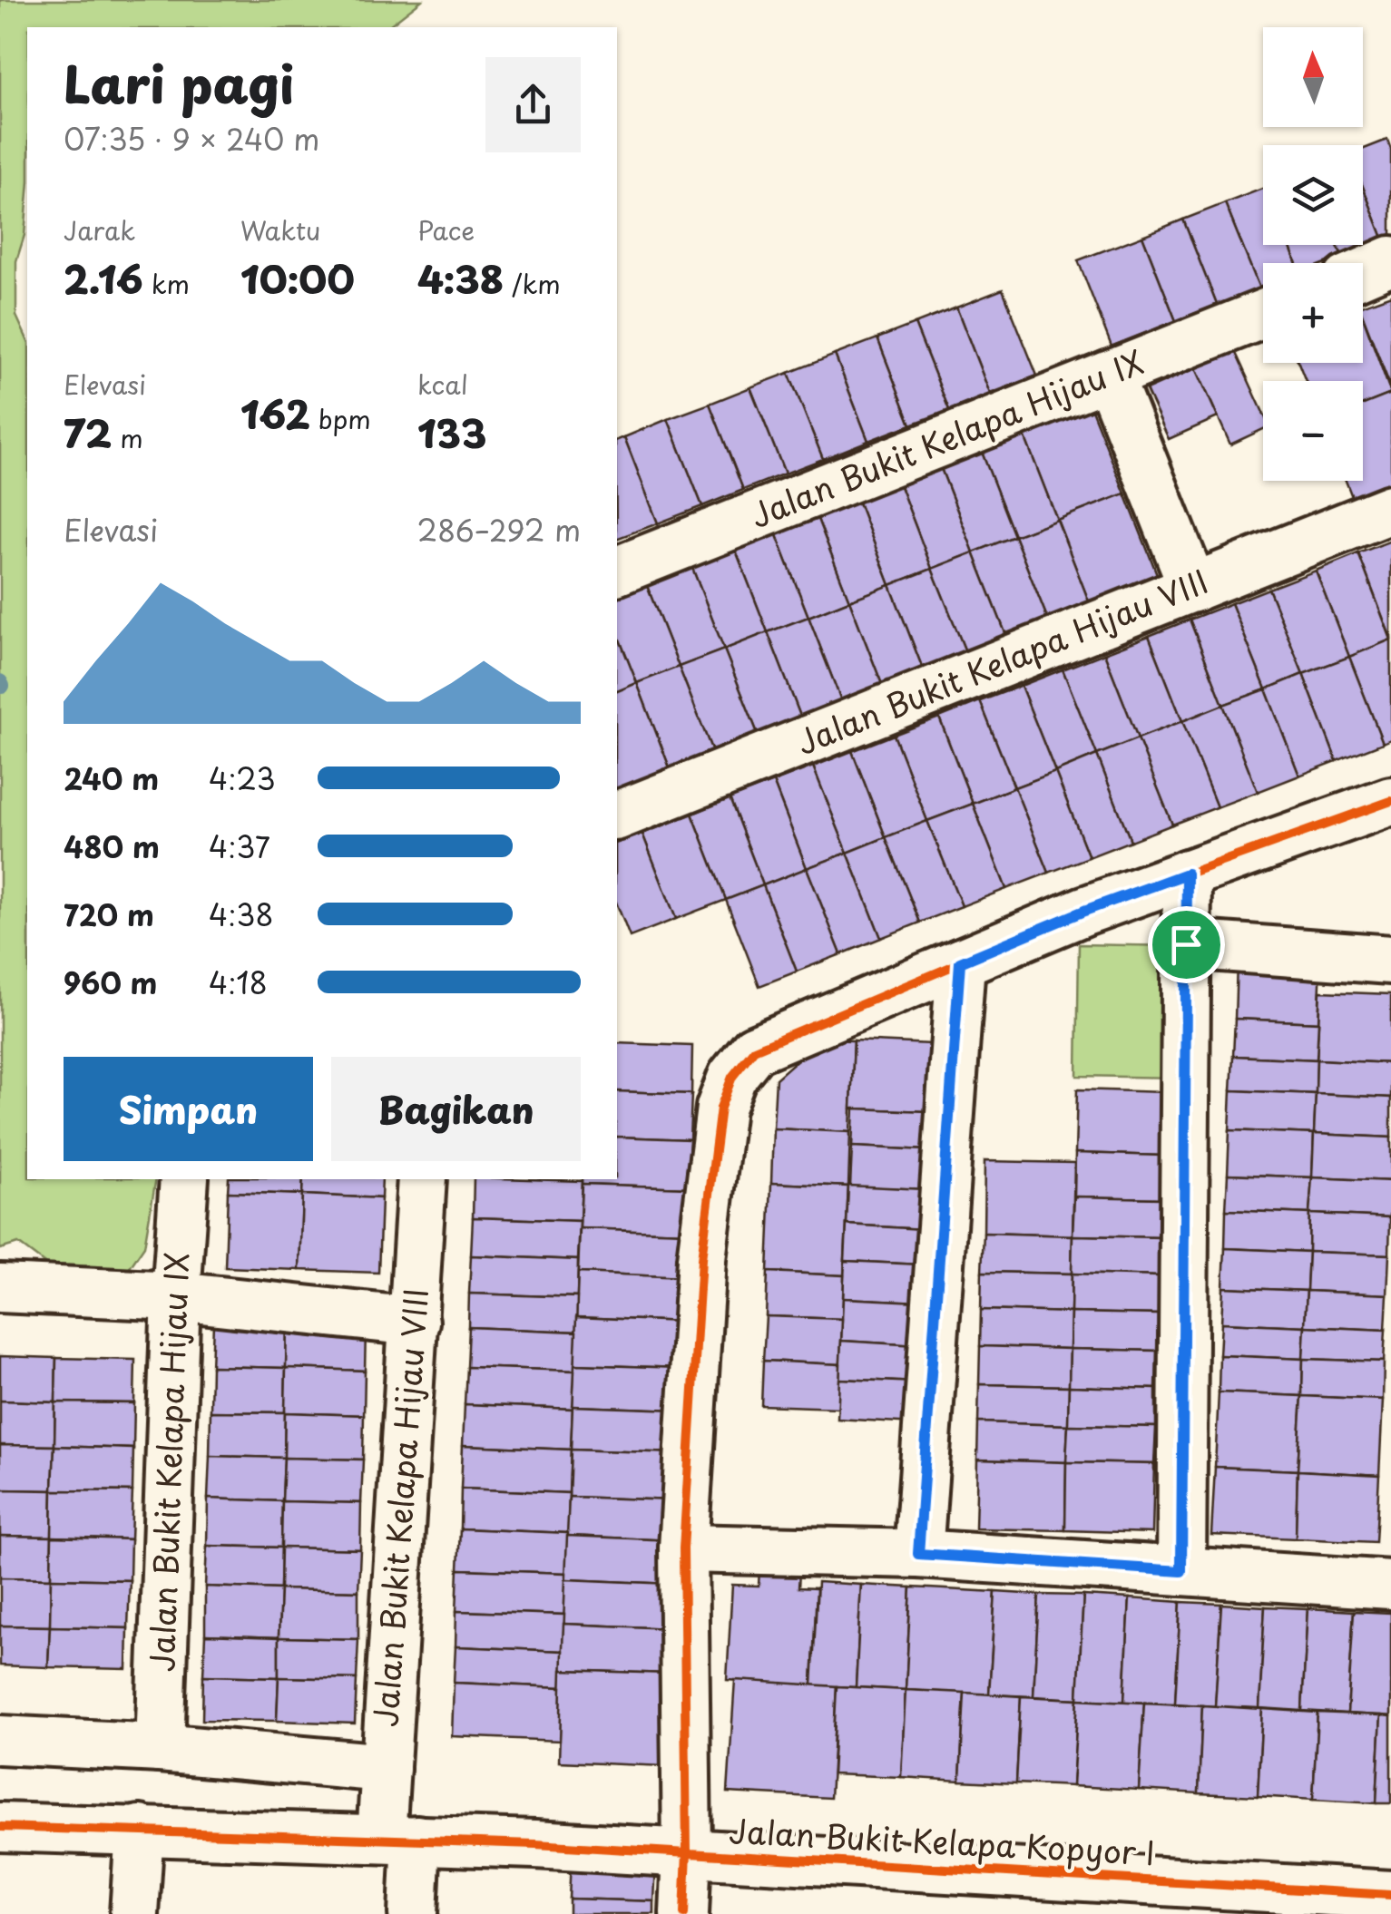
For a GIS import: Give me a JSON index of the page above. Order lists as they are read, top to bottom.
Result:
{
  "streets": {
    "street": ["Jalan Bukit Kelapa Hijau IX", "Jalan Bukit Kelapa Hijau VIII", "Jalan Bukit Kelapa Kopyor I"]
  },
  "crossings": [
    ["Jalan Bukit Kelapa Hijau VIII", "Jalan Bukit Kelapa Kopyor I"]
  ],
  "north": "top",
  "page": {
    "map_buttons": ["+", "−"],
    "heading": ["Lari pagi", "07:35 · 9 × 240 m"],
    "stats": [
      ["Jarak", "2.16 km"],
      ["Waktu", "10:00"],
      ["Pace", "4:38 /km"],
      ["Elevasi", "72 m"],
      ["162 bpm"],
      ["kcal", "133"]
    ],
    "chart": ["Elevasi", "286–292 m"],
    "list": [
      {
        "name": "240 m",
        "note": "4:23"
      },
      {
        "name": "480 m",
        "note": "4:37"
      },
      {
        "name": "720 m",
        "note": "4:38"
      },
      {
        "name": "960 m",
        "note": "4:18"
      }
    ],
    "buttons": ["Simpan", "Bagikan"]
  }
}
